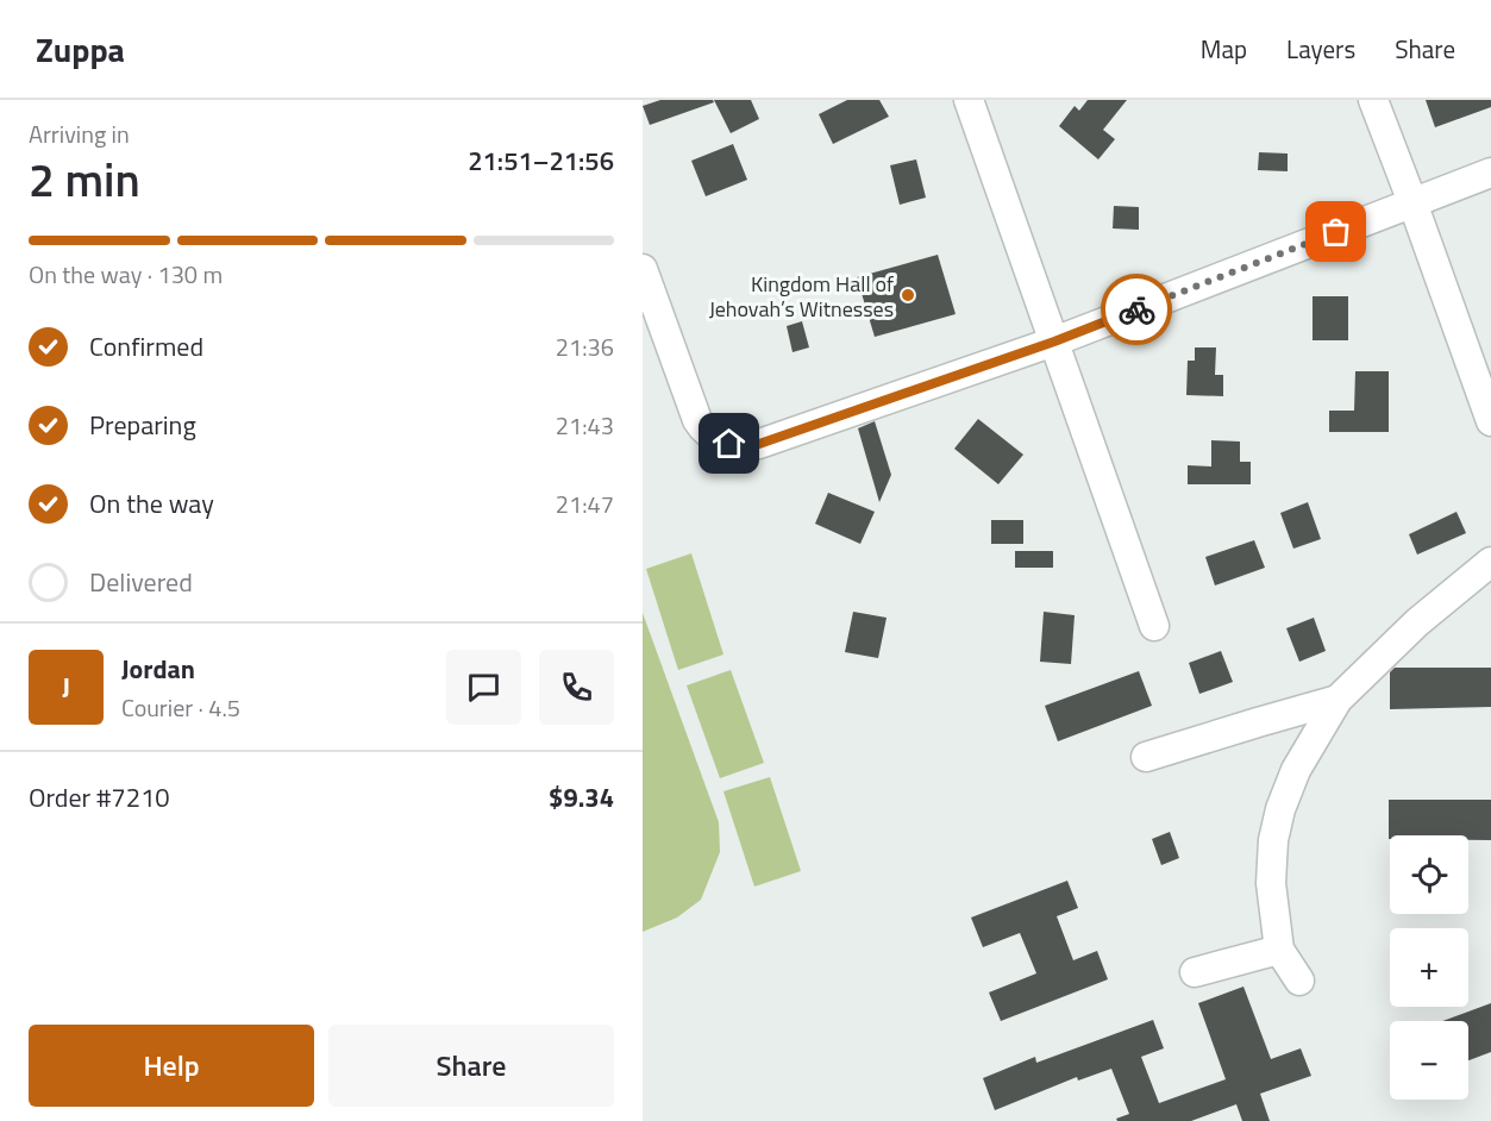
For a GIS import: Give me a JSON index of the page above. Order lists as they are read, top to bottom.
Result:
{
  "places": ["Kingdom Hall of Jehovah’s Witnesses"],
  "page": {
    "header": "Zuppa",
    "nav": ["Map", "Layers", "Share"],
    "heading": ["2 min", "Arriving in", "21:51–21:56"],
    "panel": [
      "Jordan",
      "Courier · 4.5",
      "Order #7210",
      "$9.34"
    ],
    "bar": "On the way · 130 m",
    "list": [
      ["Confirmed", "21:36"],
      ["Preparing", "21:43"],
      ["On the way", "21:47"],
      "Delivered"
    ],
    "round": "J",
    "map_buttons": ["+", "−"],
    "buttons": ["Help", "Share"]
  }
}
